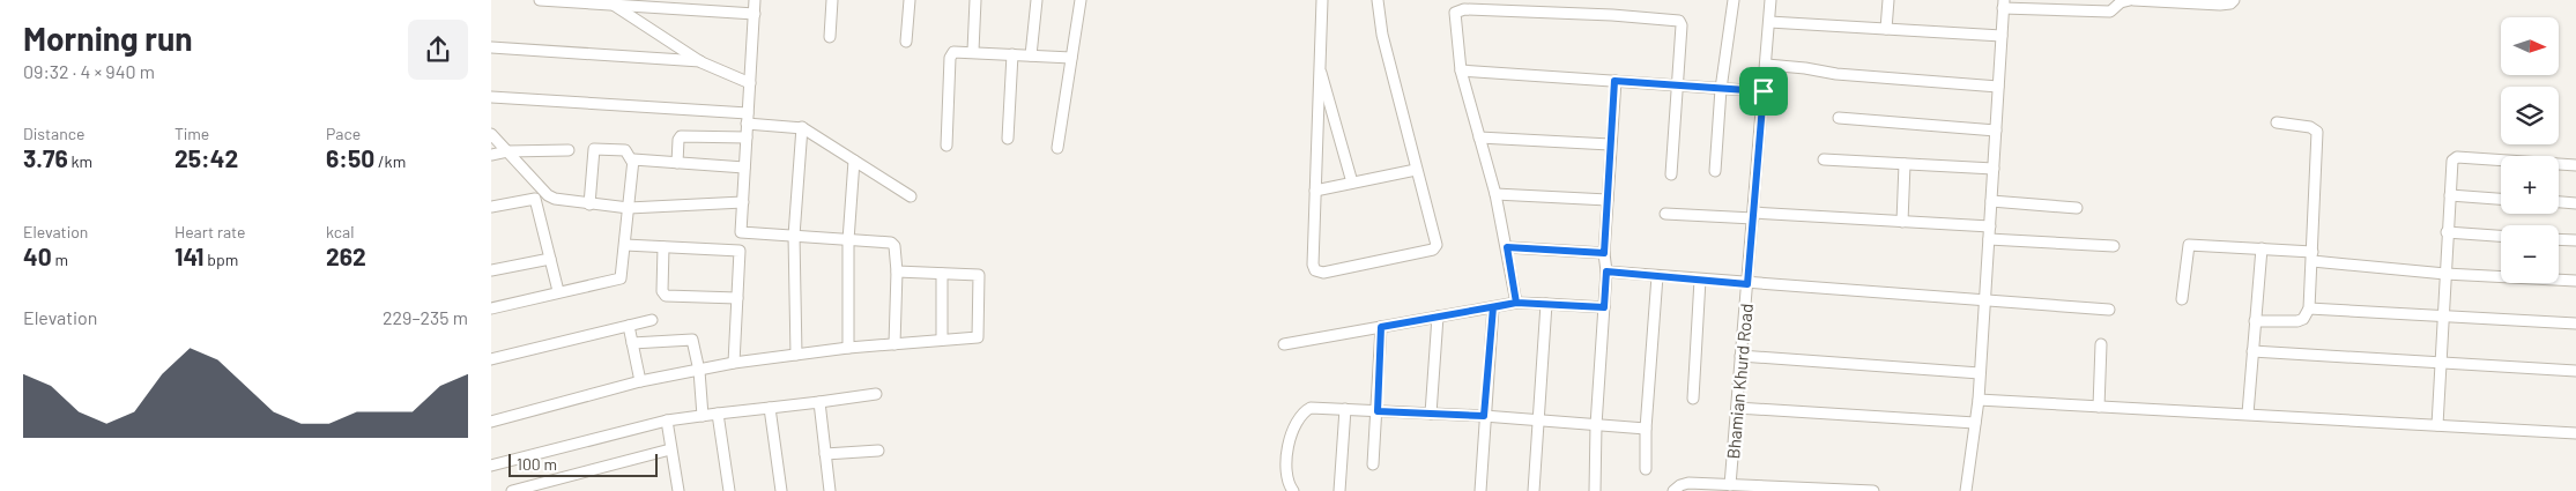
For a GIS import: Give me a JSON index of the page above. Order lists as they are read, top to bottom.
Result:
{
  "streets": {
    "street": ["Bhamian Khurd Road"]
  },
  "scale_bar": "100 m",
  "north": "right",
  "page": {
    "heading": ["Morning run", "09:32 · 4 × 940 m"],
    "map_buttons": ["+", "−"],
    "stats": [
      ["Distance", "3.76 km"],
      ["Time", "25:42"],
      ["Pace", "6:50 /km"],
      ["Elevation", "40 m"],
      ["Heart rate", "141 bpm"],
      ["kcal", "262"]
    ],
    "chart": ["Elevation", "229–235 m"],
    "scale": "100 m"
  }
}
